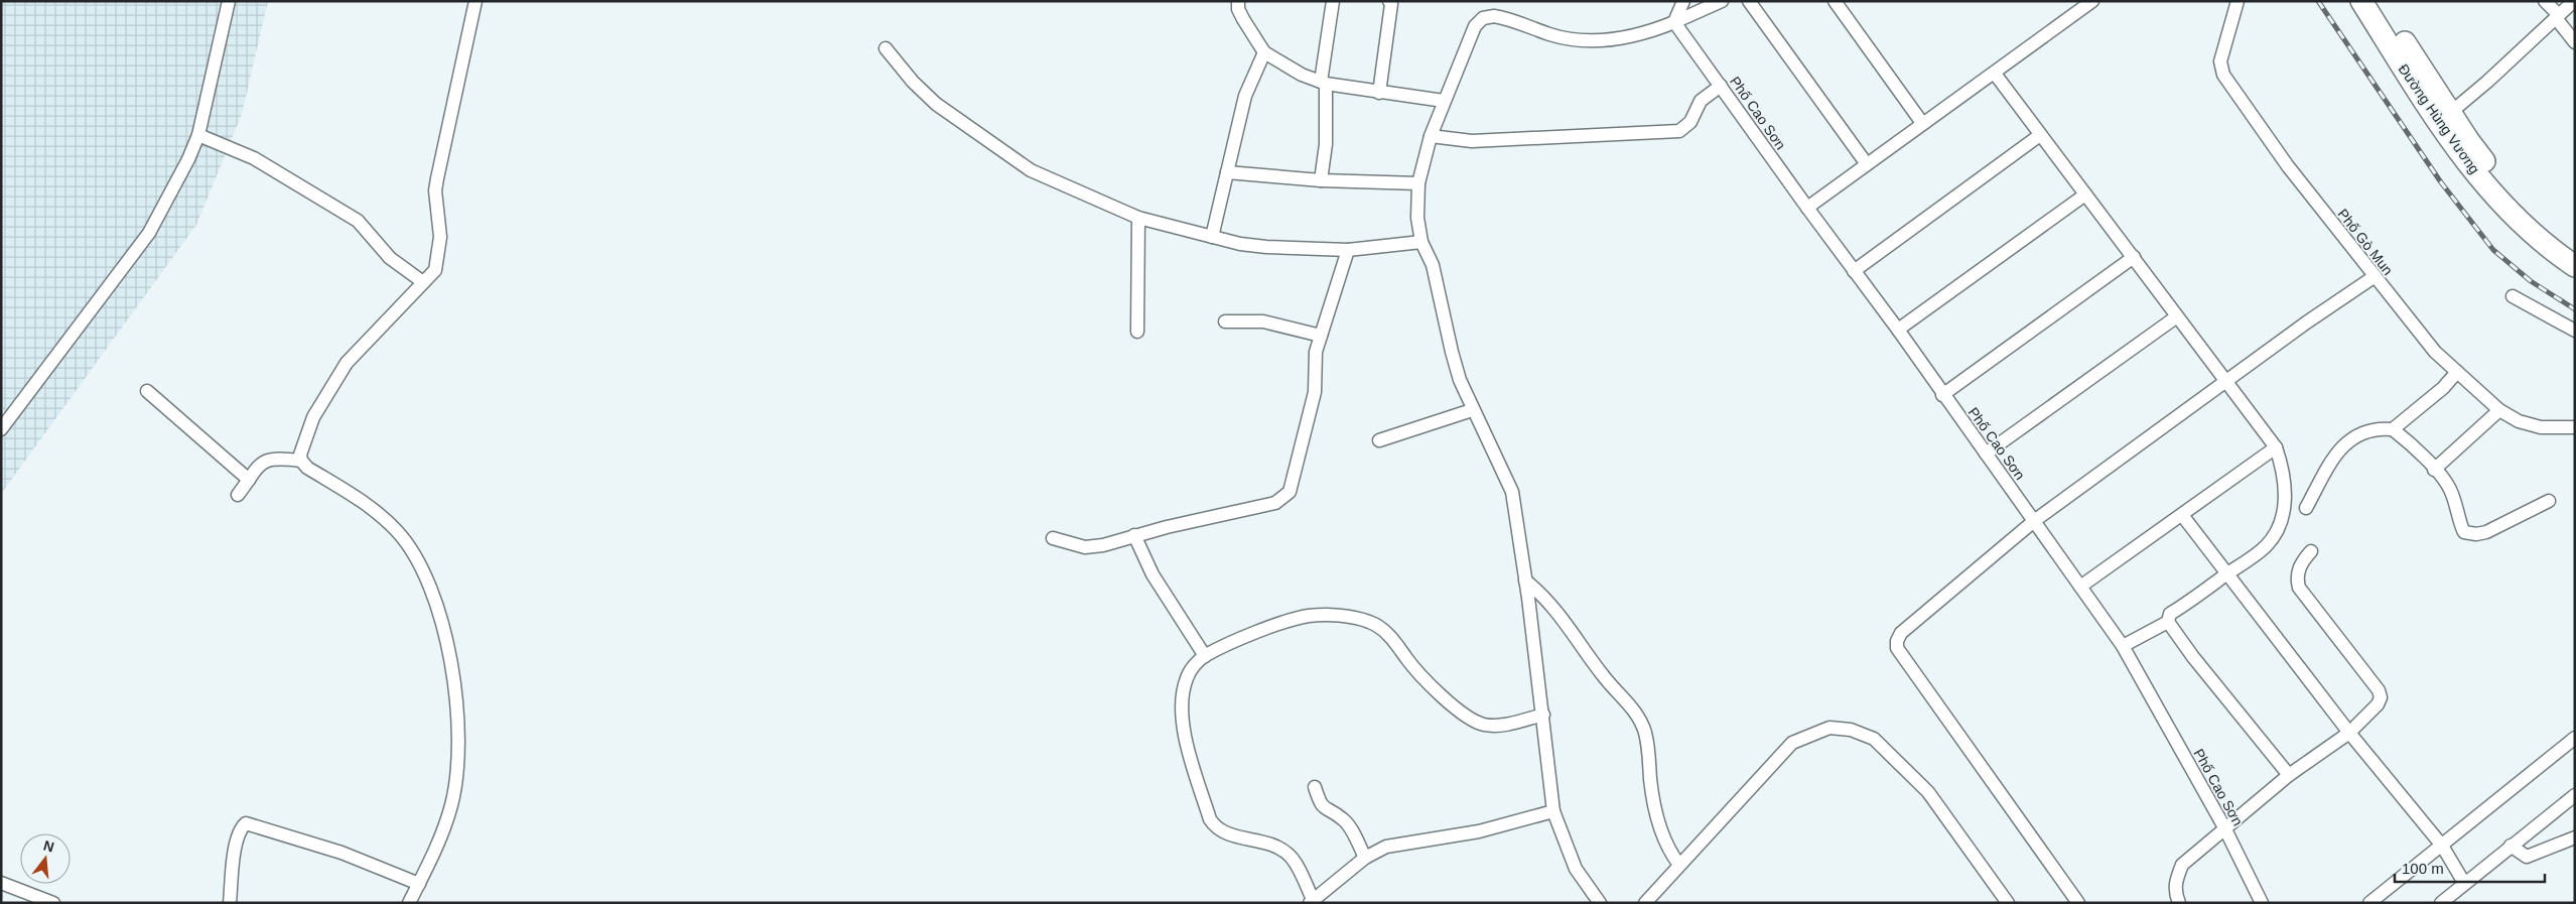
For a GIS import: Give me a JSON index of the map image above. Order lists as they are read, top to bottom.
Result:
{
  "streets": {
    "highway": ["Đường Hùng Vương"],
    "street": ["Phố Cao Sơn", "Phố Gò Mun"]
  },
  "scale_bar": "100 m",
  "north": "top"
}
